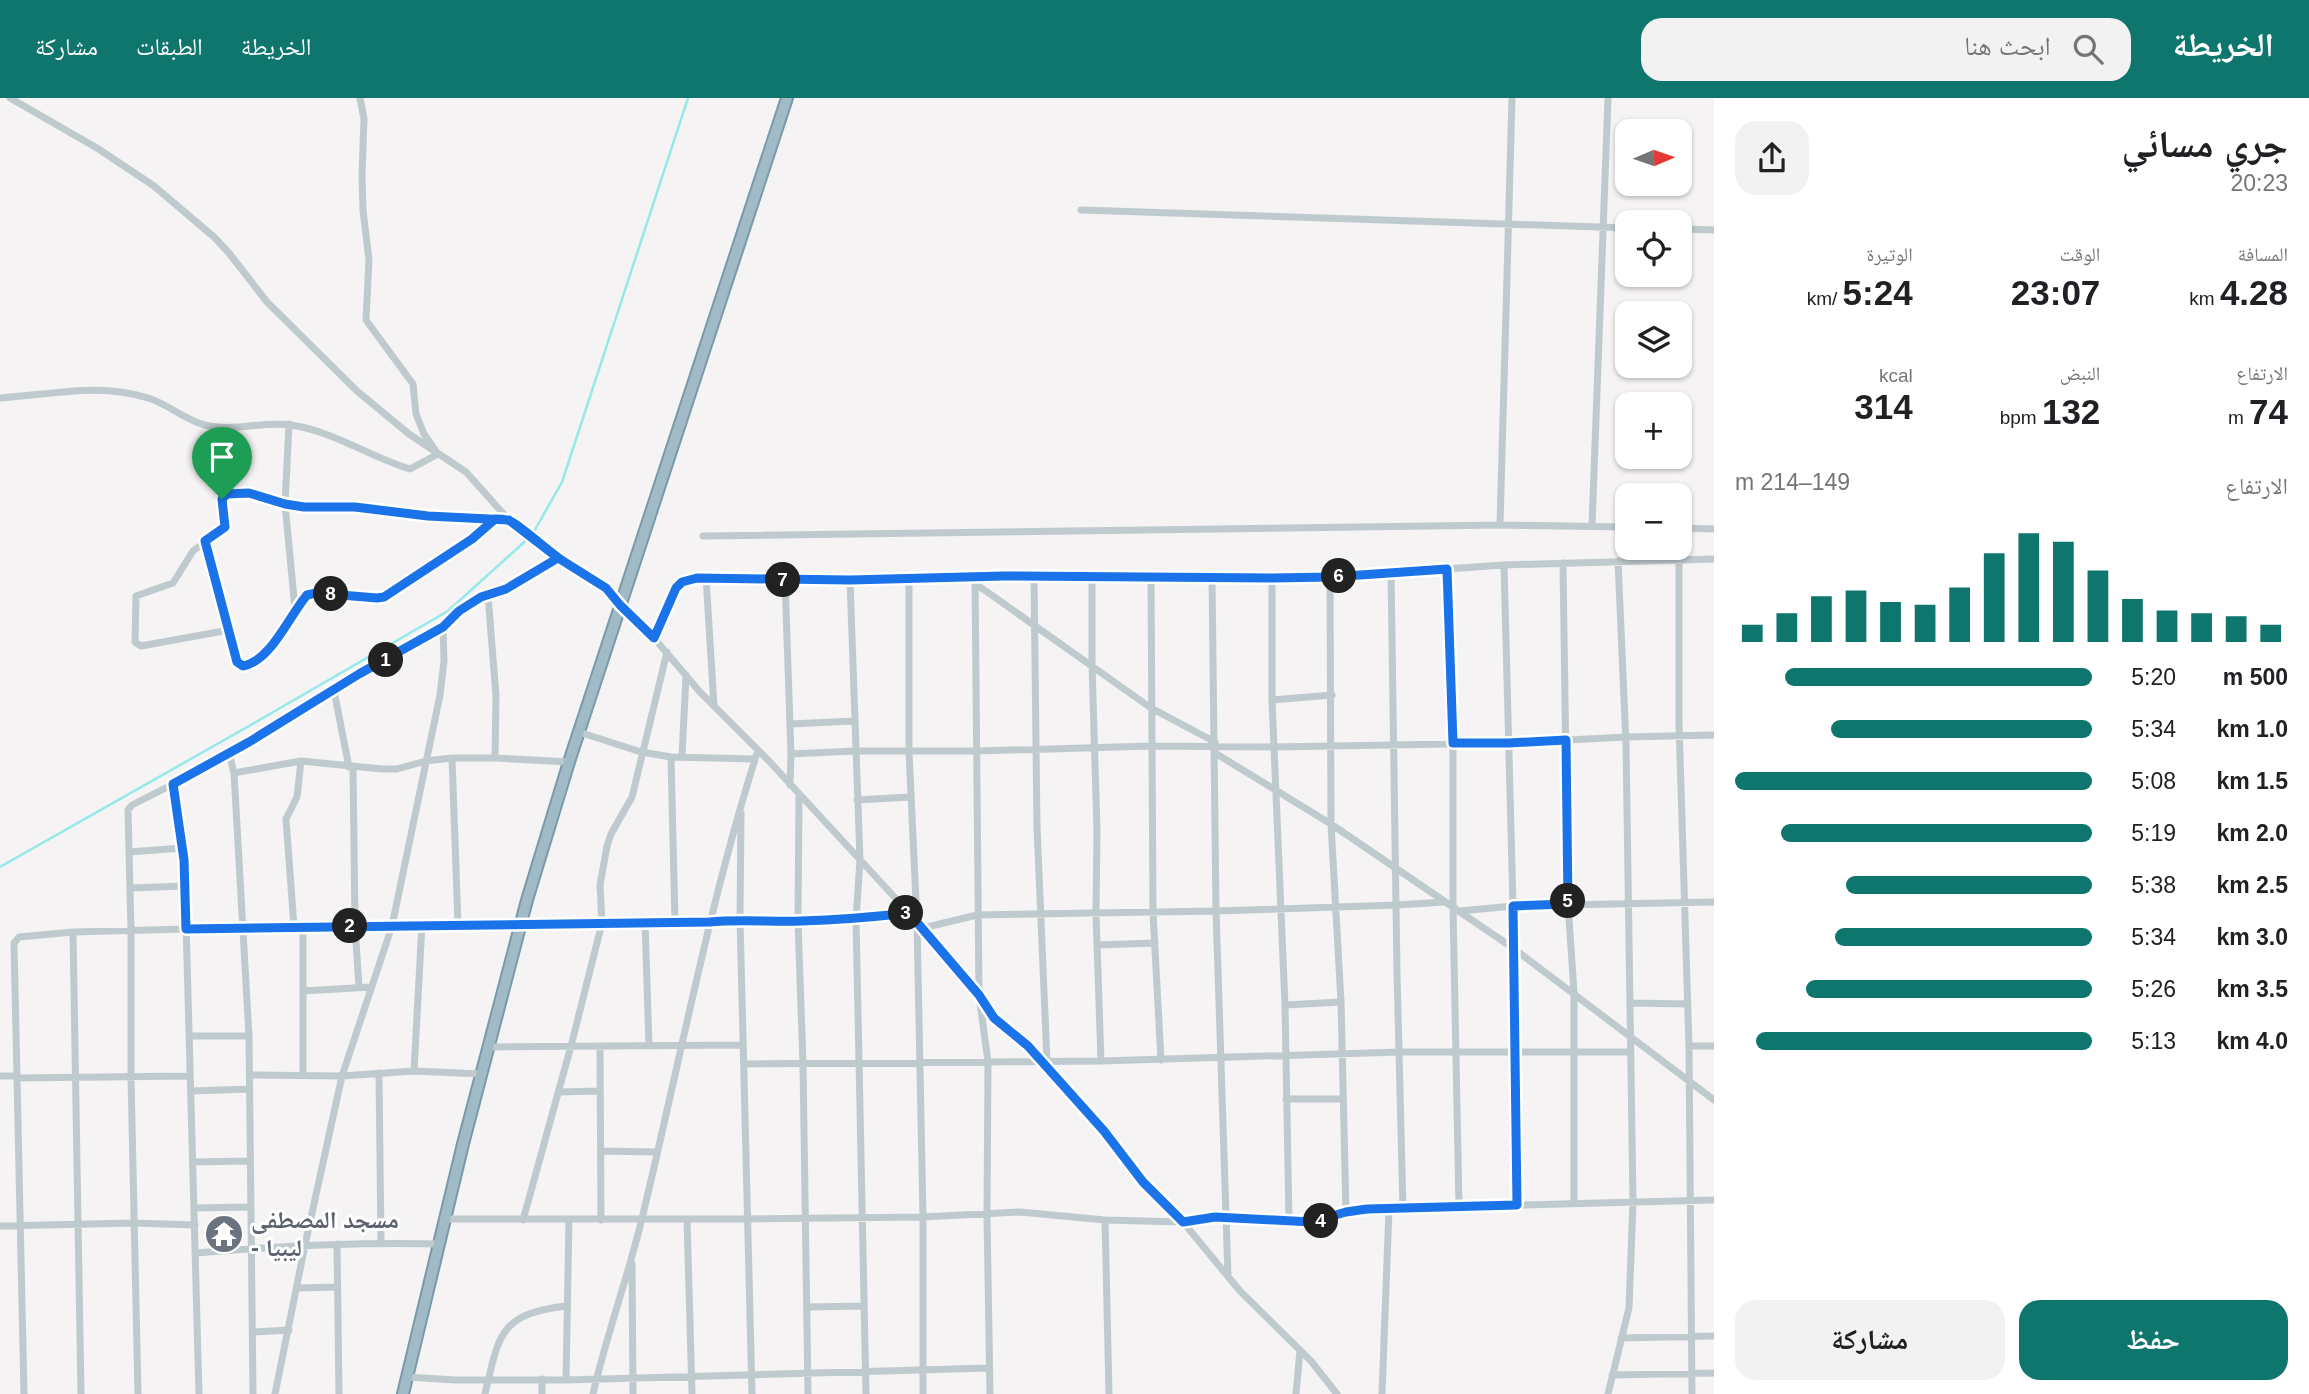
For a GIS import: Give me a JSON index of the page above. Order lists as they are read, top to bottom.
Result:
{
  "places": {
    "temple": ["مسجد المصطفى - ليبيا"]
  },
  "north": "right",
  "page": {
    "header": "الخريطة",
    "search": "ابحث هنا",
    "nav": ["الخريطة", "الطبقات", "مشاركة"],
    "heading": ["جري مسائي", "20:23"],
    "map_buttons": ["+", "−"],
    "stats": [
      ["المسافة", "4.28 km"],
      ["الوقت", "23:07"],
      ["الوتيرة", "5:24 /km"],
      ["الارتفاع", "74 m"],
      ["النبض", "132 bpm"],
      ["kcal", "314"]
    ],
    "chart": ["الارتفاع", "149–214 m"],
    "pins": [
      "6",
      "7",
      "8",
      "1",
      "5",
      "3",
      "2",
      "4"
    ],
    "list": [
      {
        "name": "500 m",
        "note": "5:20"
      },
      {
        "name": "1.0 km",
        "note": "5:34"
      },
      {
        "name": "1.5 km",
        "note": "5:08"
      },
      {
        "name": "2.0 km",
        "note": "5:19"
      },
      {
        "name": "2.5 km",
        "note": "5:38"
      },
      {
        "name": "3.0 km",
        "note": "5:34"
      },
      {
        "name": "3.5 km",
        "note": "5:26"
      },
      {
        "name": "4.0 km",
        "note": "5:13"
      }
    ],
    "buttons": ["حفظ", "مشاركة"]
  }
}
